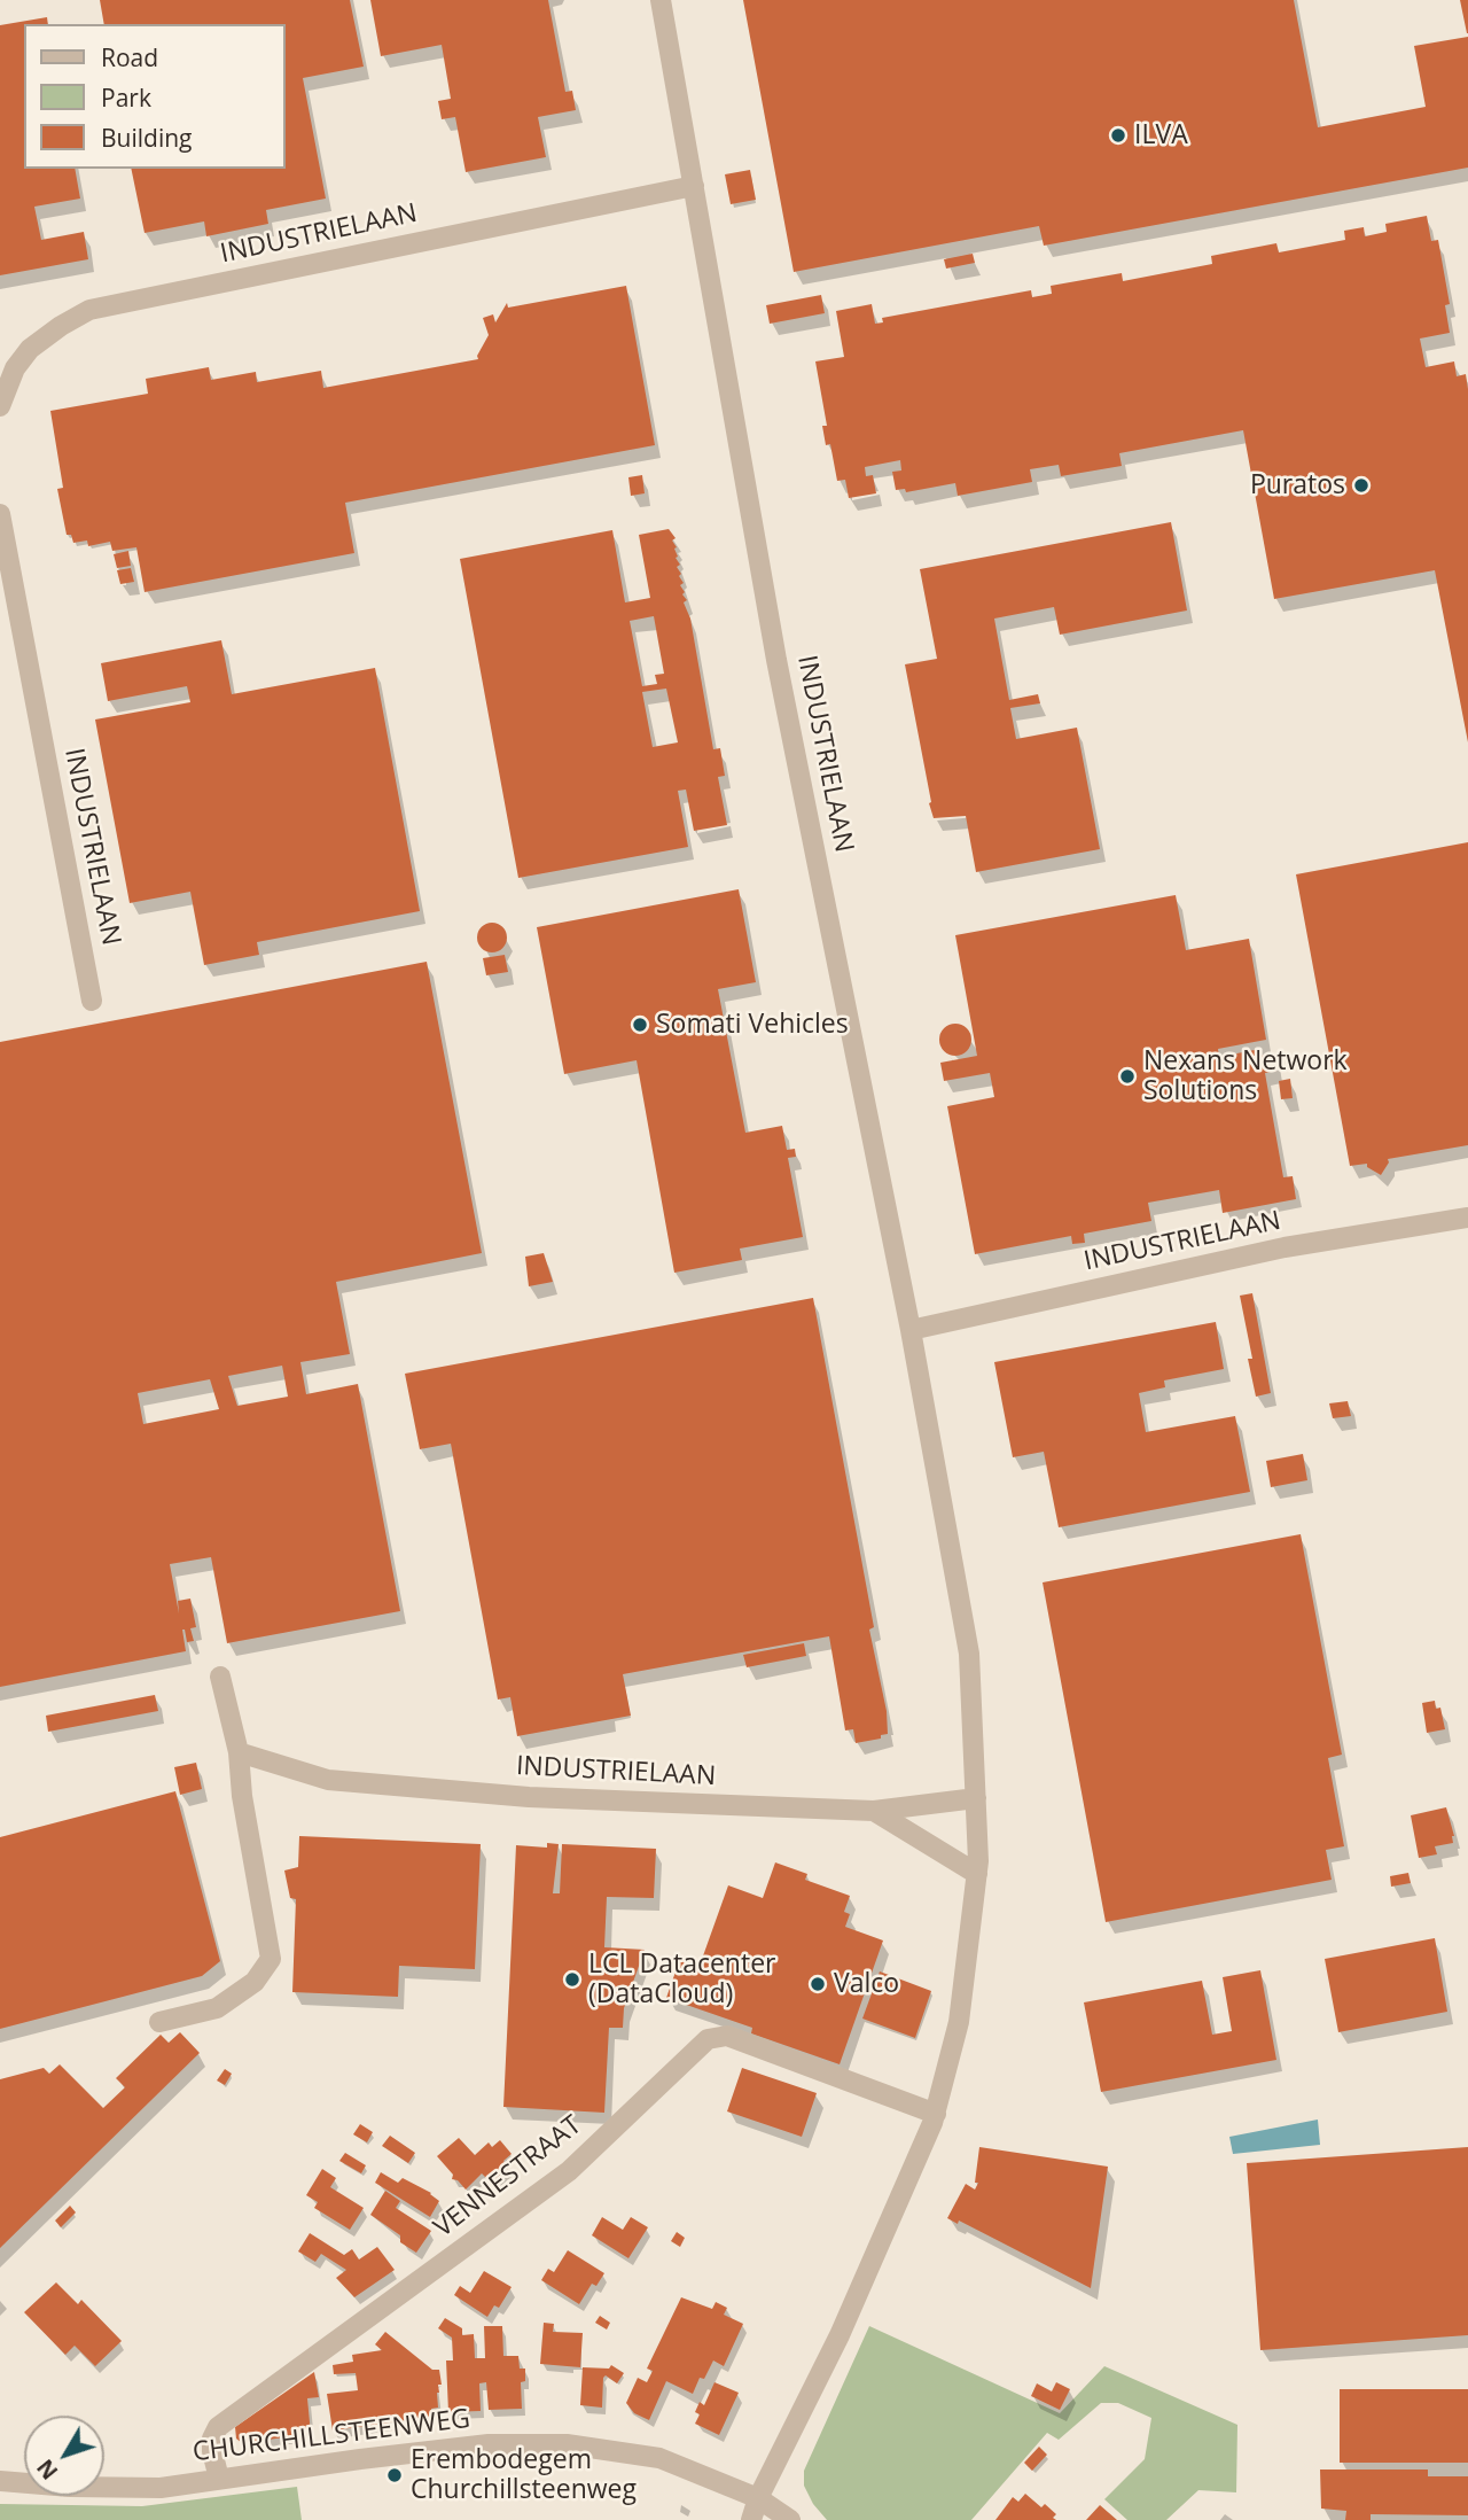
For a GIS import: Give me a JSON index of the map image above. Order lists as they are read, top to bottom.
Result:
{
  "streets": {
    "street": ["INDUSTRIELAAN", "VENNESTRAAT", "CHURCHILLSTEENWEG"]
  },
  "crossings": [
    ["INDUSTRIELAAN", "VENNESTRAAT"],
    ["INDUSTRIELAAN", "CHURCHILLSTEENWEG"],
    ["VENNESTRAAT", "CHURCHILLSTEENWEG"]
  ],
  "places": [
    "ILVA",
    "Puratos",
    "Somati Vehicles",
    "Nexans Network Solutions",
    "LCL Datacenter (DataCloud)",
    "Valco",
    "Erembodegem Churchillsteenweg"
  ],
  "legend": ["Road", "Park", "Building"],
  "north": "bottom left"
}
